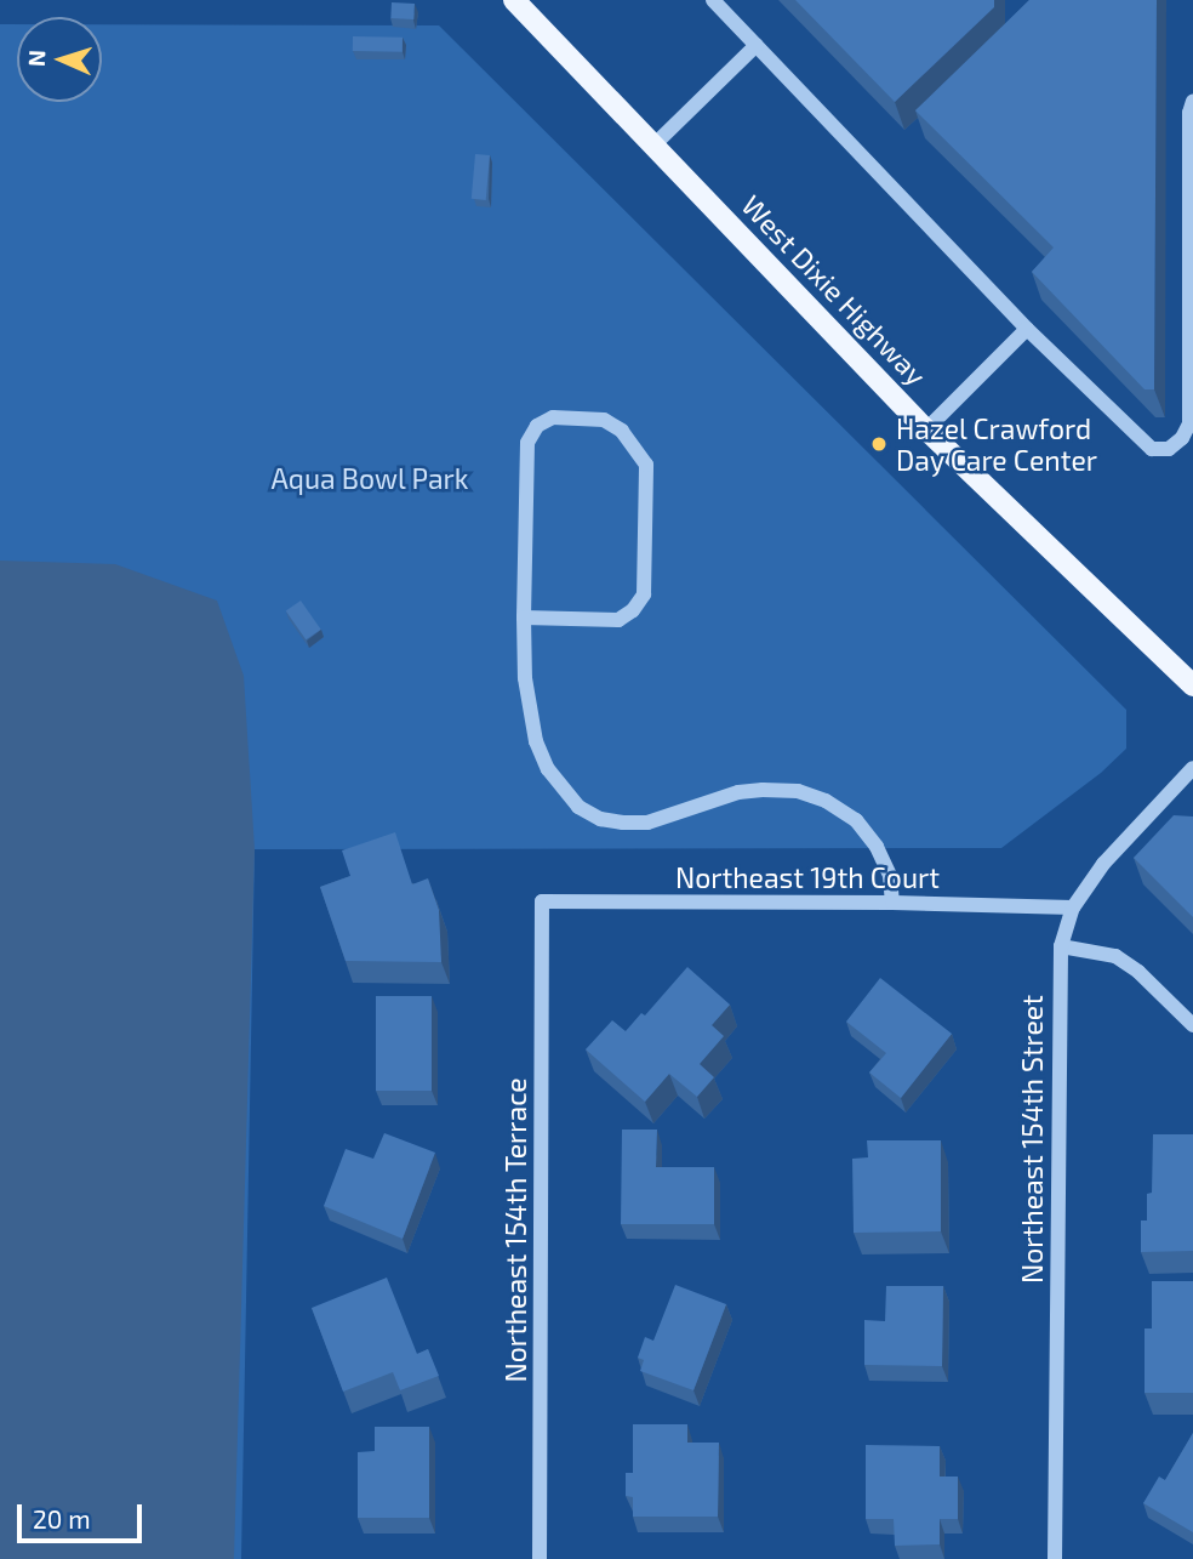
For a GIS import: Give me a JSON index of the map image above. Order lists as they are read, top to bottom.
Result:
{
  "streets": {
    "main road": ["West Dixie Highway"],
    "street": ["Northeast 19th Court", "Northeast 154th Street", "Northeast 154th Terrace"]
  },
  "crossings": [
    ["Northeast 19th Court", "Northeast 154th Street"],
    ["Northeast 19th Court", "Northeast 154th Terrace"]
  ],
  "parks": ["Aqua Bowl Park"],
  "places": ["Hazel Crawford Day Care Center"],
  "scale_bar": "20 m",
  "north": "left"
}
